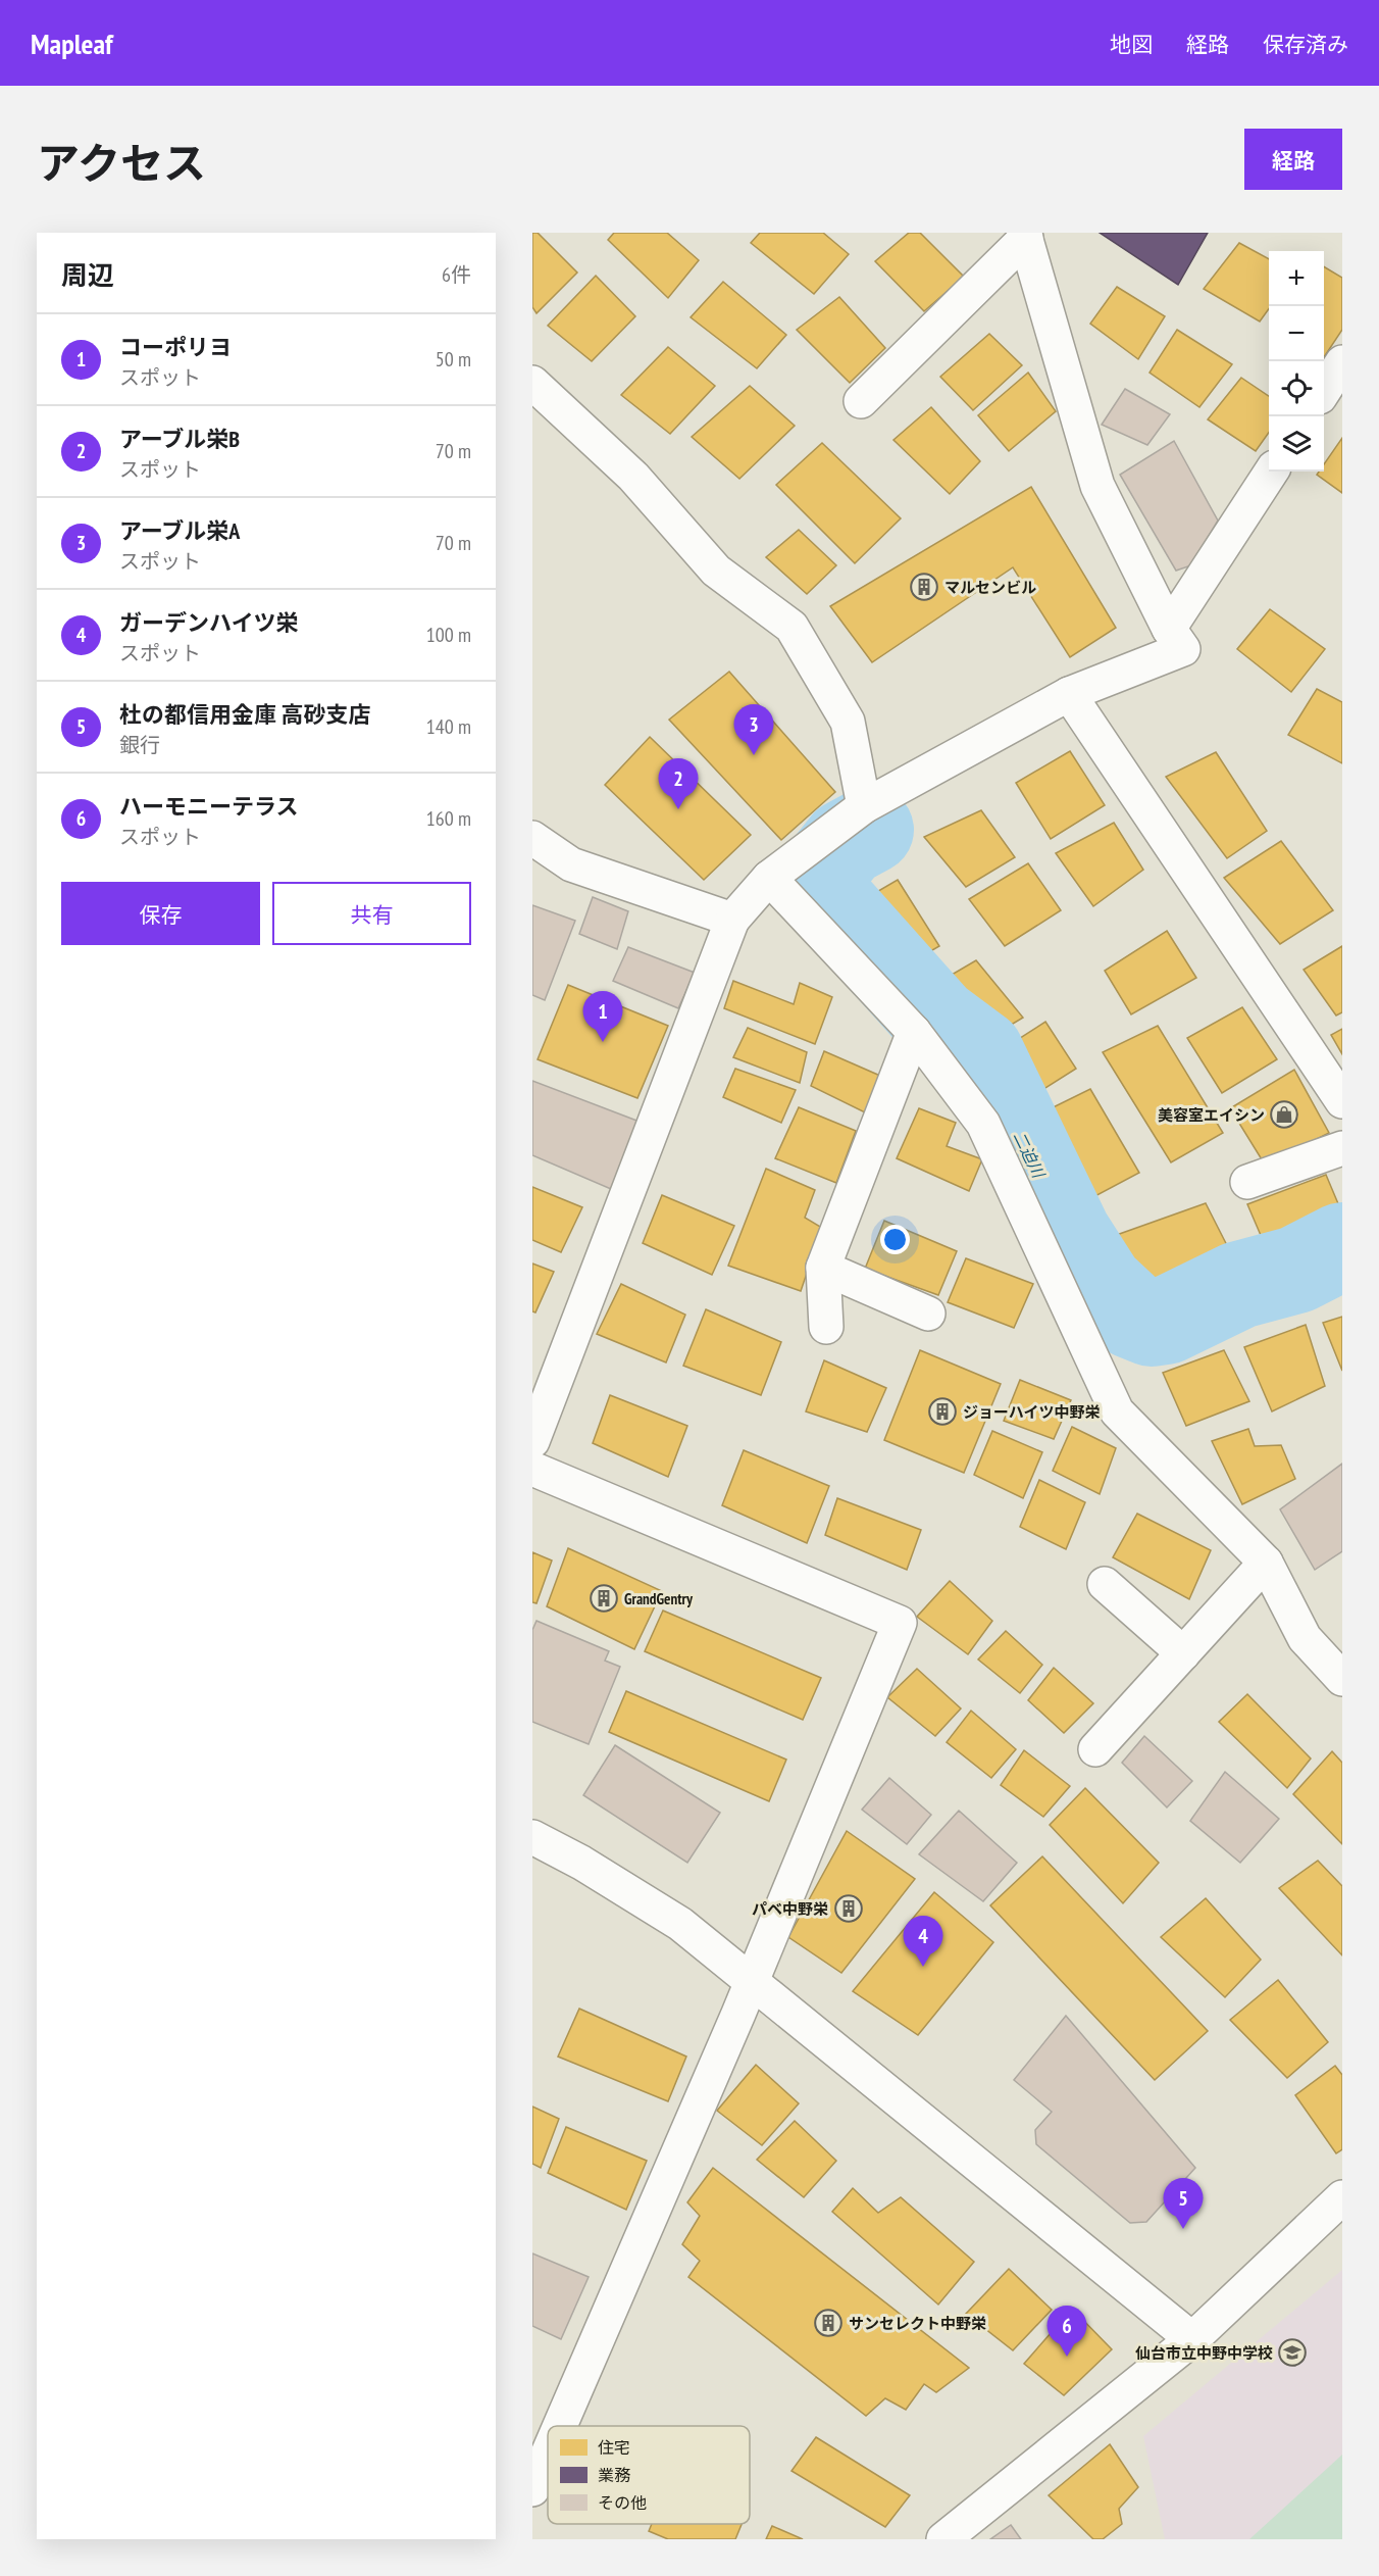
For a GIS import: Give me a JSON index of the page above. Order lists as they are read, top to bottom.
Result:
{
  "water": ["二迫川"],
  "places": {
    "building": [
      "マルセンビル",
      "ジョーハイツ中野栄",
      "GrandGentry",
      "パベ中野栄",
      "サンセレクト中野栄"
    ],
    "shop": ["美容室エイシン"],
    "school or university": ["仙台市立中野中学校"]
  },
  "legend": ["住宅", "業務", "その他"],
  "page": {
    "header": "Mapleaf",
    "nav": ["地図", "経路", "保存済み"],
    "title": "アクセス",
    "buttons": [
      "経路",
      ["保存", "共有"]
    ],
    "heading": ["周辺", "6件"],
    "map_buttons": ["+", "−"],
    "list": [
      {
        "mark": "1",
        "name": "コーポリヨ",
        "note": "スポット",
        "value": "50 m"
      },
      {
        "mark": "2",
        "name": "アーブル栄B",
        "note": "スポット",
        "value": "70 m"
      },
      {
        "mark": "3",
        "name": "アーブル栄A",
        "note": "スポット",
        "value": "70 m"
      },
      {
        "mark": "4",
        "name": "ガーデンハイツ栄",
        "note": "スポット",
        "value": "100 m"
      },
      {
        "mark": "5",
        "name": "杜の都信用金庫 高砂支店",
        "note": "銀行",
        "value": "140 m"
      },
      {
        "mark": "6",
        "name": "ハーモニーテラス",
        "note": "スポット",
        "value": "160 m"
      }
    ],
    "pins": [
      "3",
      "2",
      "1",
      "4",
      "5",
      "6"
    ]
  }
}
